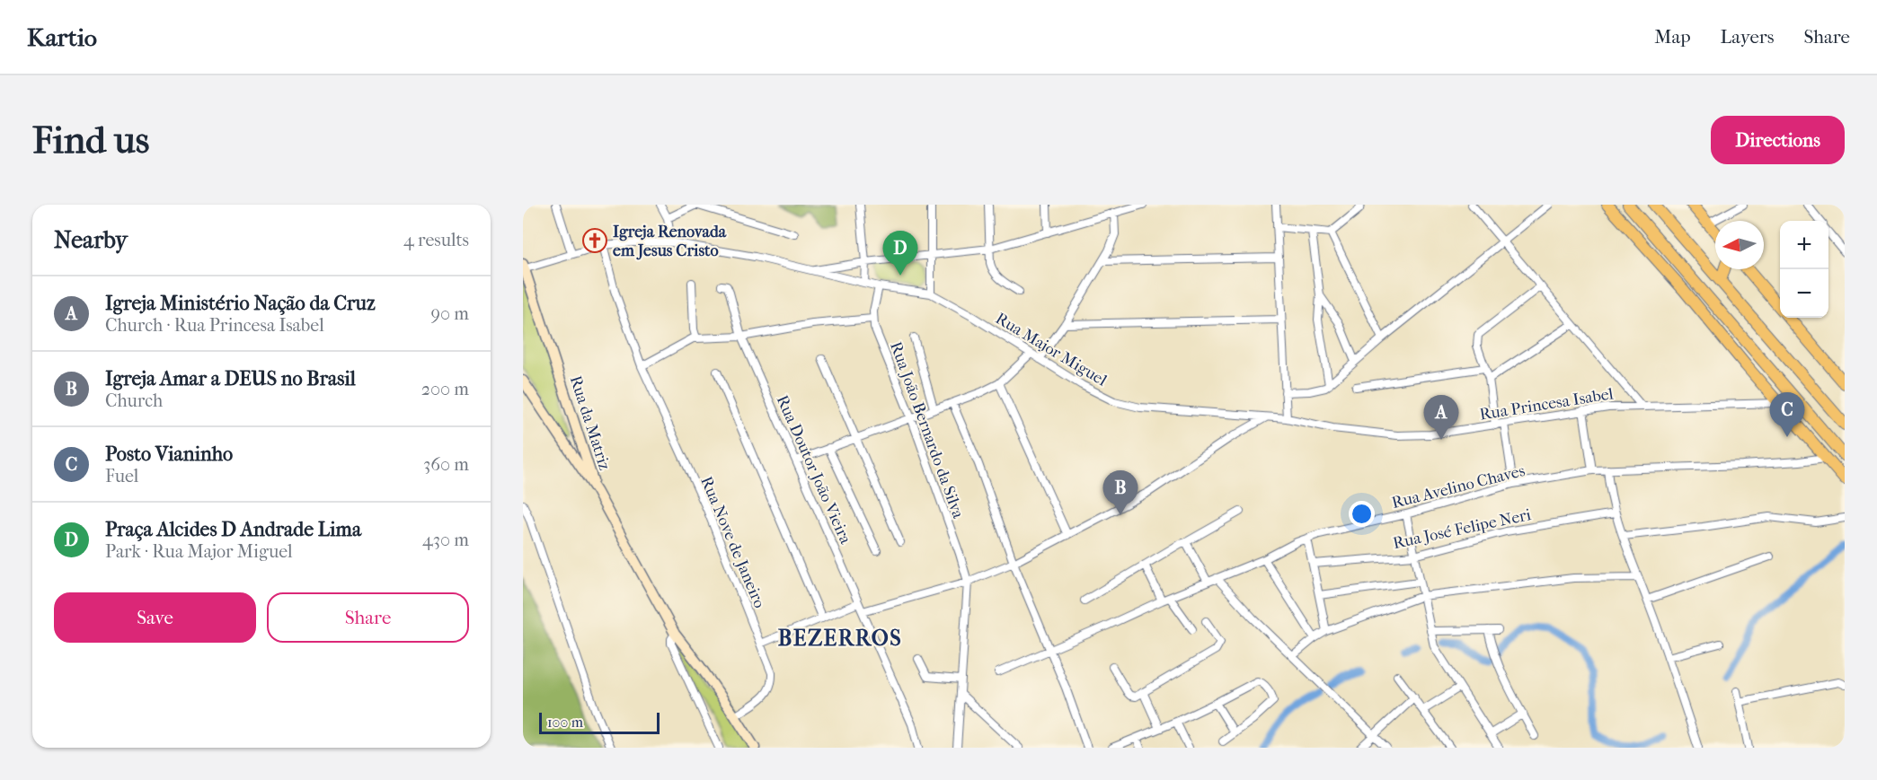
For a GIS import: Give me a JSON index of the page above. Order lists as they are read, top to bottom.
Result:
{
  "streets": {
    "main road": ["Rua da Matriz"],
    "street": [
      "Rua Major Miguel",
      "Rua Princesa Isabel",
      "Rua João Bernardo da Silva",
      "Rua Doutor João Vieira",
      "Rua Avelino Chaves",
      "Rua José Felipe Neri",
      "Rua Nove de Janeiro"
    ]
  },
  "crossings": [
    ["Rua Major Miguel", "Rua Princesa Isabel"],
    ["Rua Major Miguel", "Rua da Matriz"],
    ["Rua Major Miguel", "Rua Nove de Janeiro"]
  ],
  "districts": ["BEZERROS"],
  "places": {
    "church": ["Igreja Renovada em Jesus Cristo"]
  },
  "scale_bar": "100 m",
  "north": "left",
  "page": {
    "header": "Kartio",
    "nav": ["Map", "Layers", "Share"],
    "buttons": [
      "Directions",
      ["Save", "Share"]
    ],
    "title": "Find us",
    "heading": ["Nearby", "4 results"],
    "map_buttons": ["+", "−"],
    "pins": [
      "D",
      "C",
      "A",
      "B"
    ],
    "list": [
      {
        "mark": "A",
        "name": "Igreja Ministério Nação da Cruz",
        "note": "Church · Rua Princesa Isabel",
        "value": "90 m"
      },
      {
        "mark": "B",
        "name": "Igreja Amar a DEUS no Brasil",
        "note": "Church",
        "value": "200 m"
      },
      {
        "mark": "C",
        "name": "Posto Vianinho",
        "note": "Fuel",
        "value": "360 m"
      },
      {
        "mark": "D",
        "name": "Praça Alcides D Andrade Lima",
        "note": "Park · Rua Major Miguel",
        "value": "430 m"
      }
    ],
    "scale": "100 m"
  }
}
